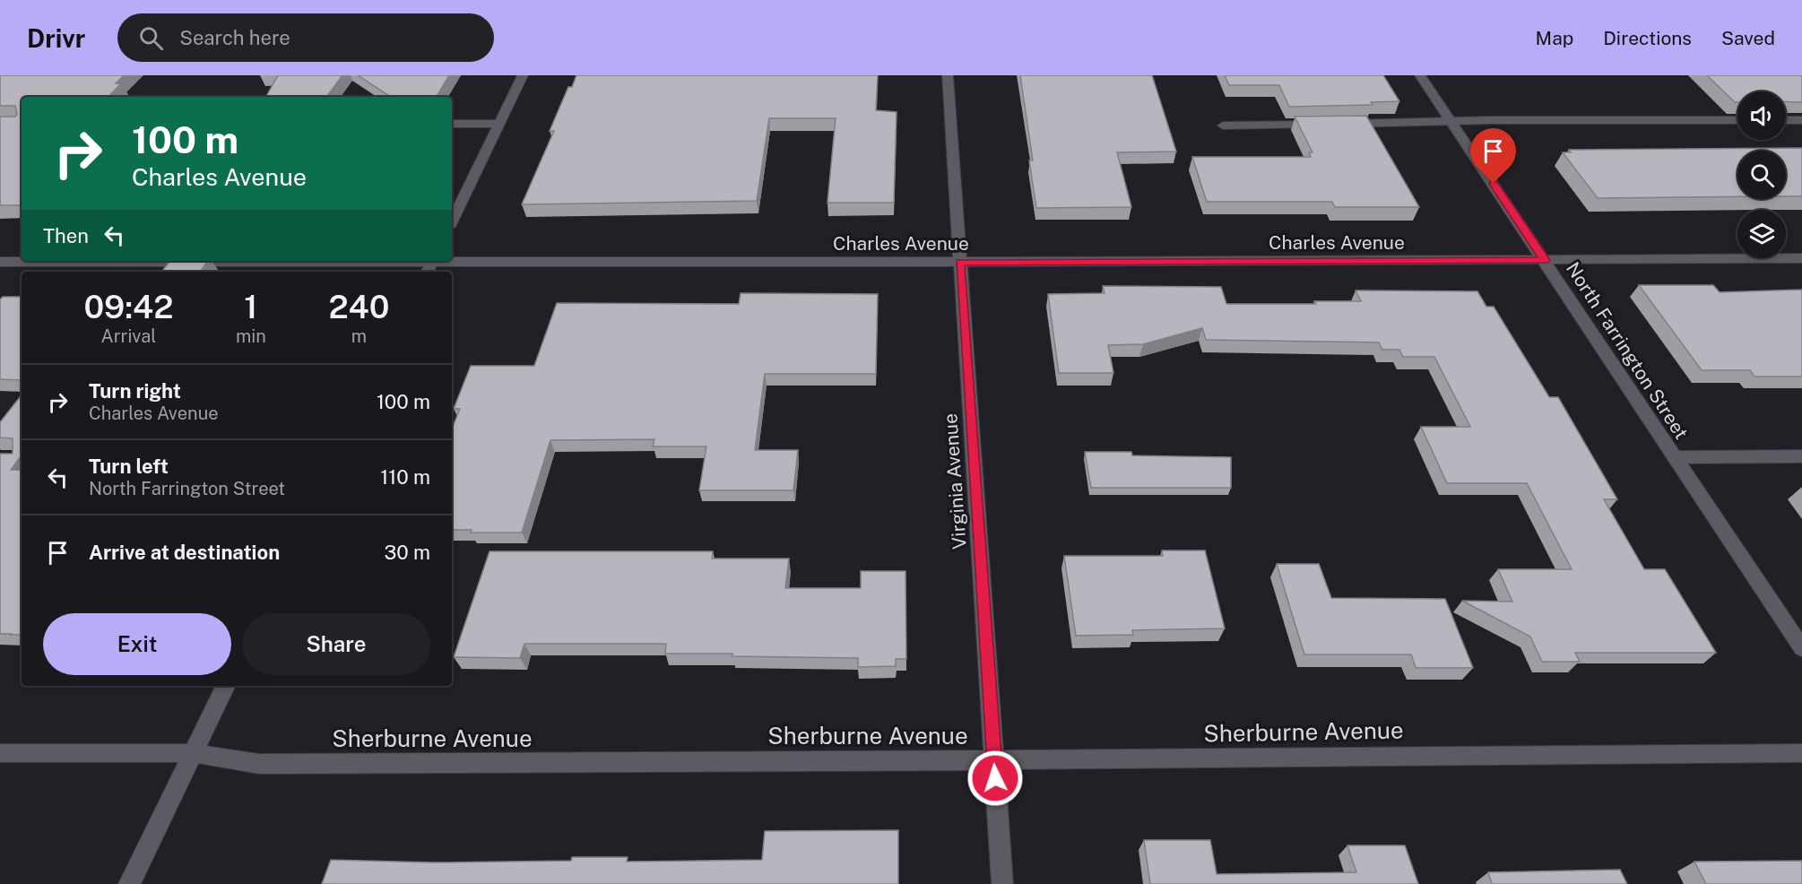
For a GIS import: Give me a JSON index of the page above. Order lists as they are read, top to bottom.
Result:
{
  "streets": {
    "street": [
      "Charles Avenue",
      "North Farrington Street",
      "Virginia Avenue",
      "Sherburne Avenue"
    ]
  },
  "crossings": [
    ["Charles Avenue", "North Farrington Street"],
    ["Charles Avenue", "Virginia Avenue"],
    ["Virginia Avenue", "Sherburne Avenue"]
  ],
  "page": {
    "header": "Drivr",
    "search": "Search here",
    "nav": ["Map", "Directions", "Saved"],
    "turn": ["100 m", "Charles Avenue"],
    "then": "Then",
    "eta": [
      "09:42",
      "Arrival",
      "1",
      "min",
      "240",
      "m"
    ],
    "list": [
      {
        "name": "Turn right",
        "note": "Charles Avenue",
        "value": "100 m"
      },
      {
        "name": "Turn left",
        "note": "North Farrington Street",
        "value": "110 m"
      },
      {
        "name": "Arrive at destination",
        "value": "30 m"
      }
    ],
    "buttons": ["Exit", "Share"]
  }
}
